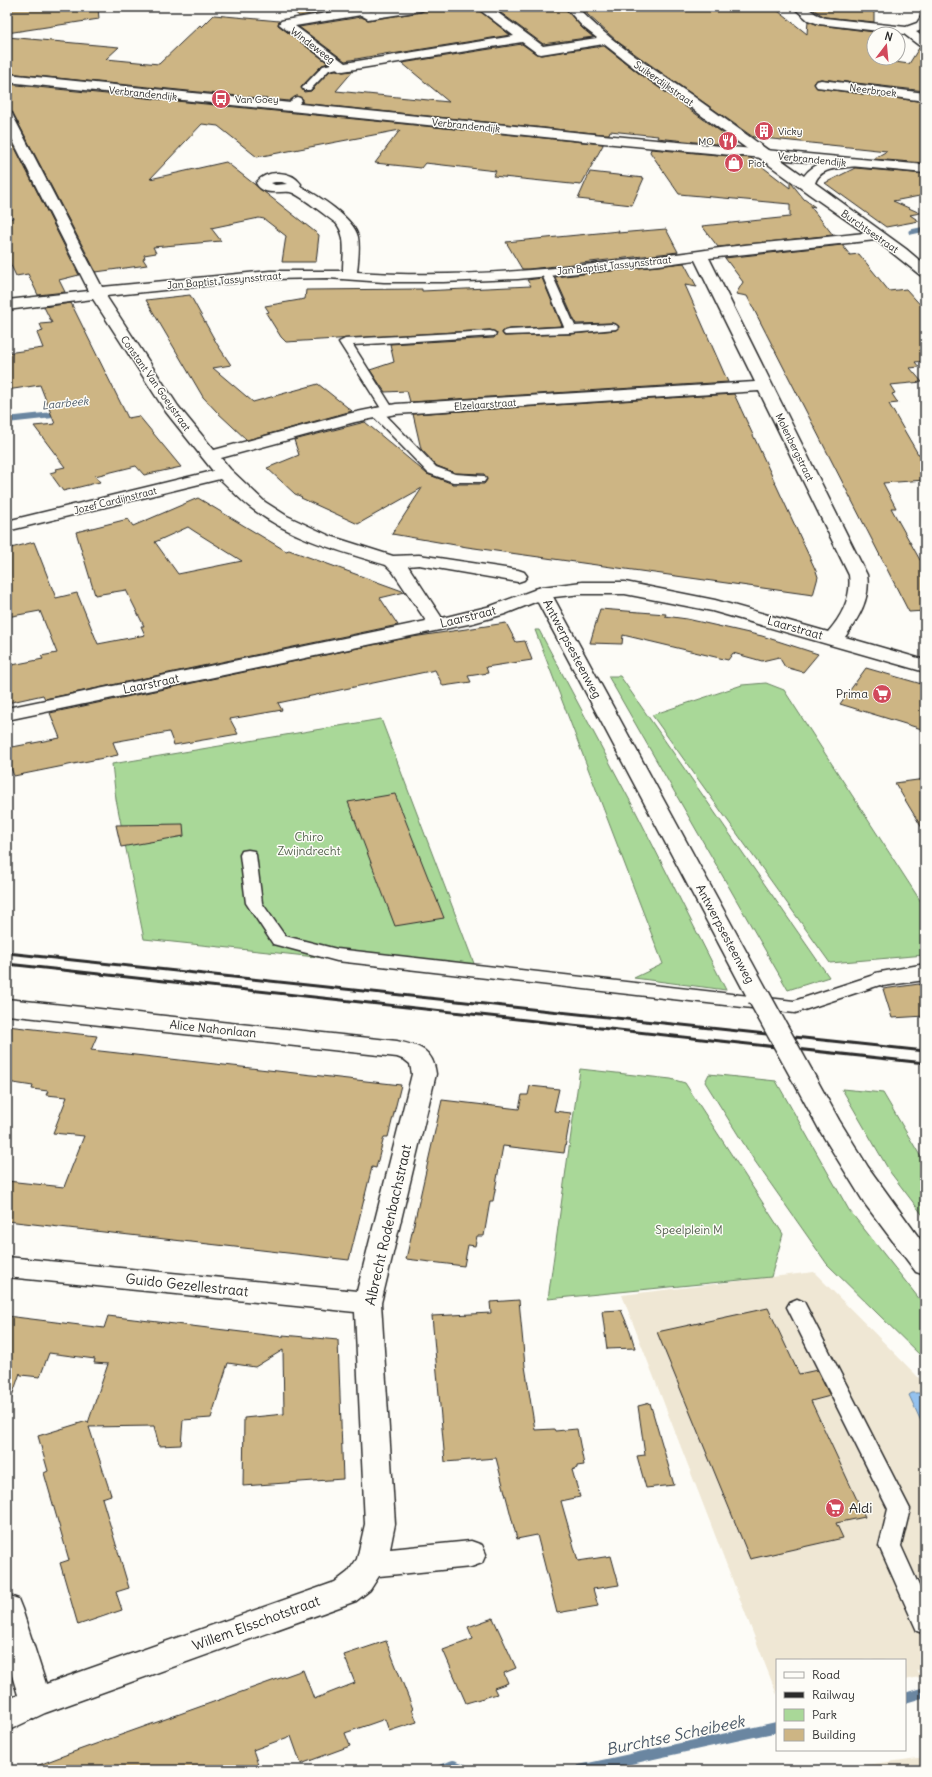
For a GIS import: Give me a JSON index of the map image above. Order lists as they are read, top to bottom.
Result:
{
  "streets": {
    "street": [
      "Windeweeg",
      "Suikerdijkstraat",
      "Neerbroek",
      "Verbrandendijk",
      "Burchtsestraat",
      "Jan Baptist Tassynsstraat",
      "Constant Van Goeystraat",
      "Elzelaarstraat",
      "Molenbergstraat",
      "Jozef Cardijnstraat",
      "Laarstraat",
      "Antwerpsesteenweg",
      "Alice Nahonlaan",
      "Albrecht Rodenbachstraat",
      "Guido Gezellestraat",
      "Willem Elsschotstraat"
    ]
  },
  "crossings": [
    ["Suikerdijkstraat", "Verbrandendijk"],
    ["Suikerdijkstraat", "Burchtsestraat"],
    ["Verbrandendijk", "Burchtsestraat"],
    ["Burchtsestraat", "Jan Baptist Tassynsstraat"],
    ["Jan Baptist Tassynsstraat", "Constant Van Goeystraat"],
    ["Jan Baptist Tassynsstraat", "Molenbergstraat"],
    ["Constant Van Goeystraat", "Elzelaarstraat"],
    ["Constant Van Goeystraat", "Jozef Cardijnstraat"],
    ["Elzelaarstraat", "Molenbergstraat"],
    ["Molenbergstraat", "Laarstraat"],
    ["Laarstraat", "Antwerpsesteenweg"],
    ["Alice Nahonlaan", "Albrecht Rodenbachstraat"],
    ["Albrecht Rodenbachstraat", "Guido Gezellestraat"],
    ["Albrecht Rodenbachstraat", "Willem Elsschotstraat"]
  ],
  "water": ["Laarbeek", "Burchtse Scheibeek"],
  "parks": ["Chiro Zwijndrecht", "Speelplein M"],
  "places": {
    "bus stop": ["Van Goey"],
    "building": ["Vicky"],
    "restaurant": ["MO"],
    "shop": ["Piot"],
    "supermarket": ["Prima", "Aldi"]
  },
  "legend": [
    "Road",
    "Railway",
    "Park",
    "Building"
  ],
  "north": "top"
}
